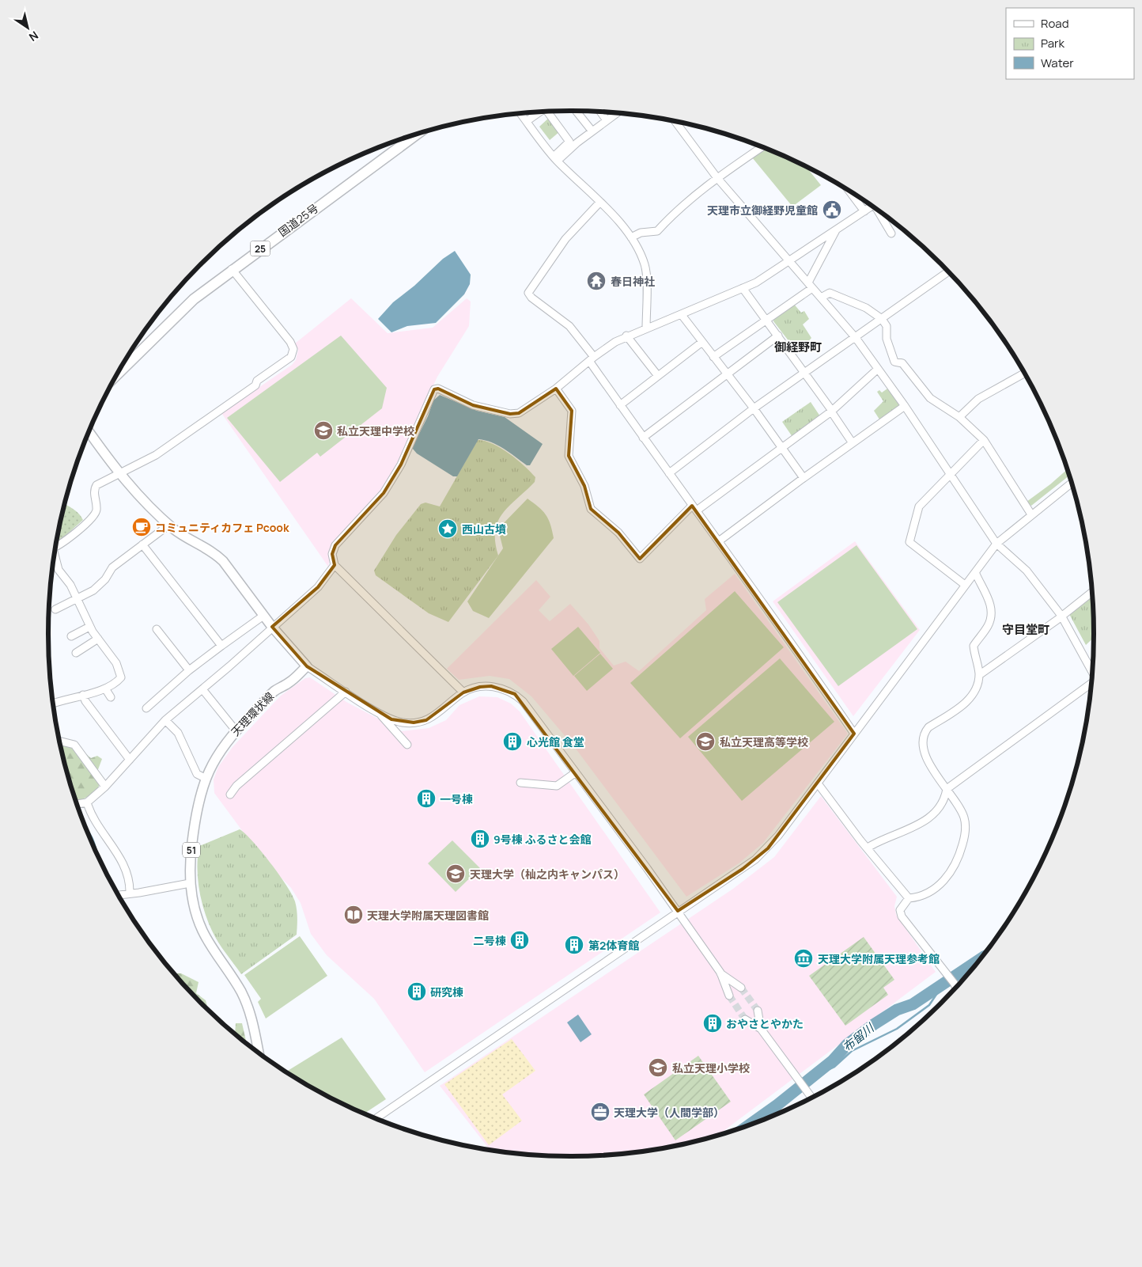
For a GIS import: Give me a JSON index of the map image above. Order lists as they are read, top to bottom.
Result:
{
  "streets": {
    "highway": ["国道25号", "25"],
    "main road": ["天理環状線", "51"]
  },
  "districts": ["御経野町", "守目堂町"],
  "water": ["布留川"],
  "places": {
    "public building": ["天理市立御経野児童館"],
    "temple": ["春日神社"],
    "school or university": [
      "私立天理中学校",
      "私立天理高等学校",
      "天理大学（杣之内キャンパス）",
      "私立天理小学校"
    ],
    "cafe": ["コミュニティカフェ Pcook"],
    "place": ["西山古墳"],
    "building": [
      "心光館 食堂",
      "一号棟",
      "9号棟 ふるさと会館",
      "二号棟",
      "第2体育館",
      "研究棟",
      "おやさとやかた"
    ],
    "library": ["天理大学附属天理図書館"],
    "museum": ["天理大学附属天理参考館"],
    "office": ["天理大学（人間学部）"]
  },
  "legend": ["Road", "Park", "Water"],
  "north": "bottom right"
}
